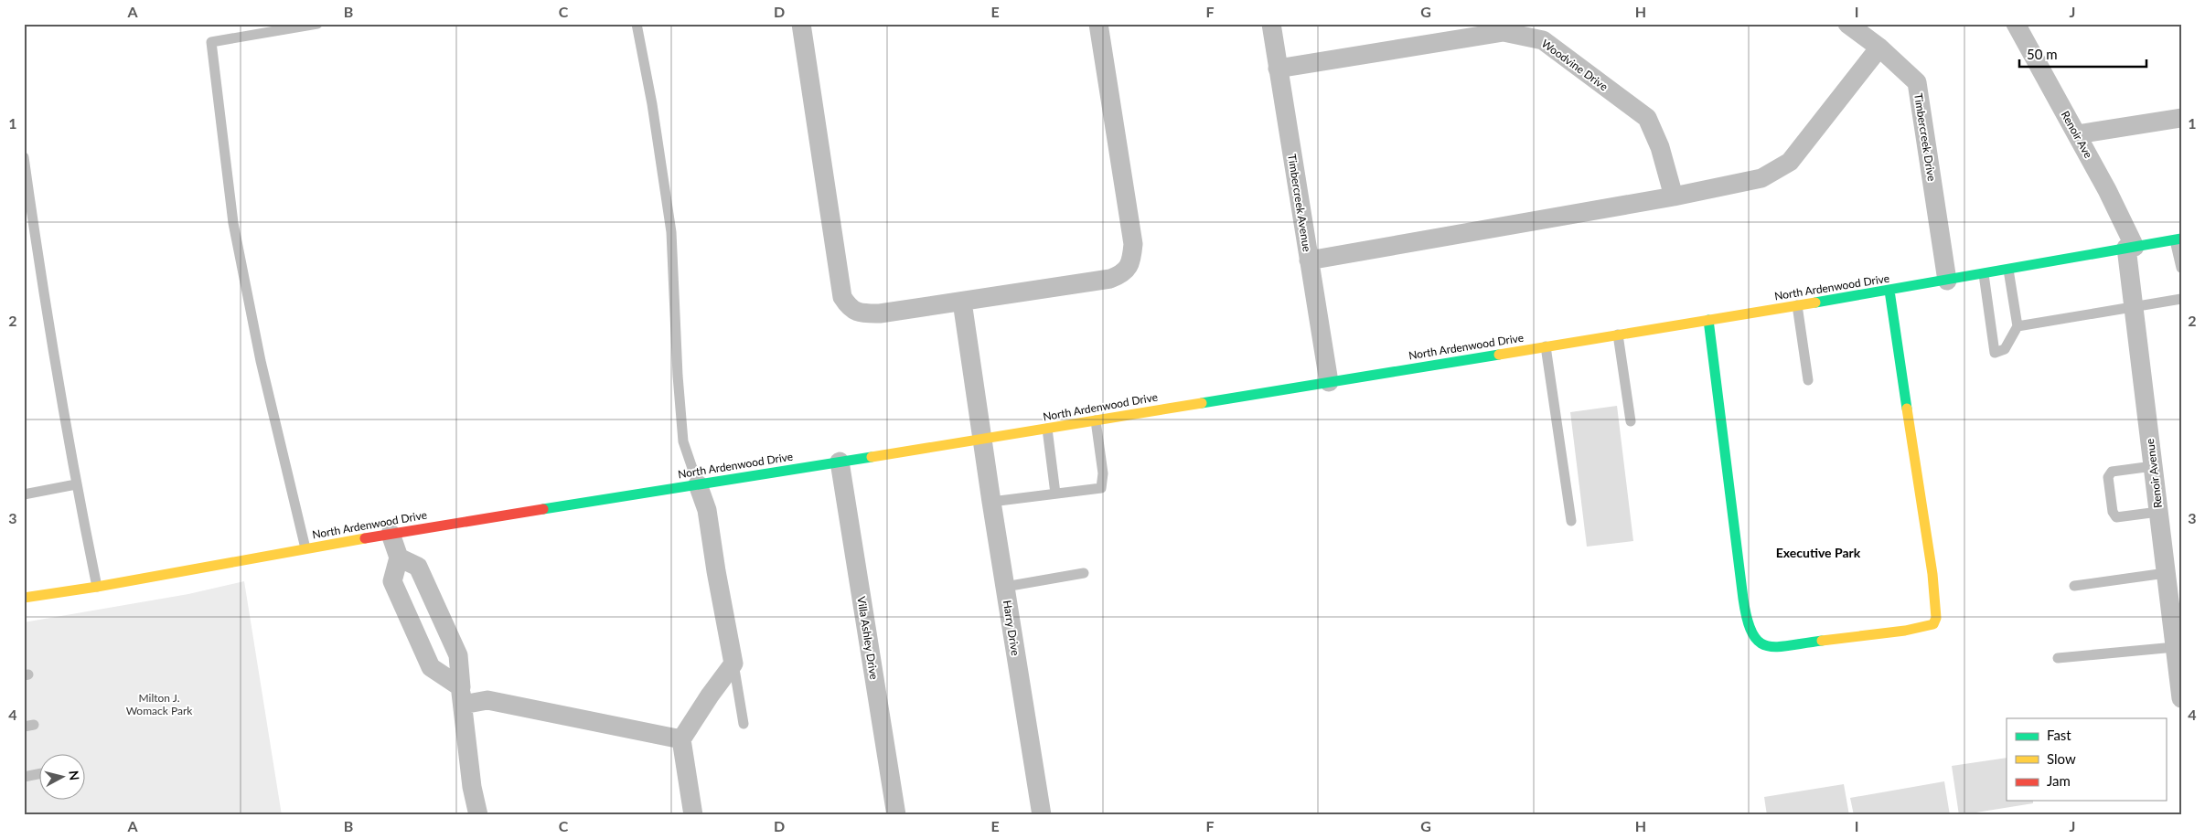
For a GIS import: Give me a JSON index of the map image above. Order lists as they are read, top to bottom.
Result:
{
  "streets": {
    "street": [
      "Woodvine Drive",
      "Renoir Ave",
      "Timbercreek Drive",
      "Timbercreek Avenue",
      "North Ardenwood Drive",
      "Renoir Avenue",
      "Harry Drive",
      "Villa Ashley Drive"
    ]
  },
  "crossings": [
    ["Woodvine Drive", "Timbercreek Avenue"],
    ["Renoir Ave", "North Ardenwood Drive"],
    ["Renoir Ave", "Renoir Avenue"],
    ["Timbercreek Drive", "North Ardenwood Drive"],
    ["Timbercreek Avenue", "North Ardenwood Drive"],
    ["North Ardenwood Drive", "Renoir Avenue"],
    ["North Ardenwood Drive", "Harry Drive"],
    ["North Ardenwood Drive", "Villa Ashley Drive"]
  ],
  "districts": ["Executive Park"],
  "parks": ["Milton J. Womack Park"],
  "legend": ["Fast", "Slow", "Jam"],
  "scale_bar": "50 m",
  "north": "right",
  "grid": {
    "columns": [
      "A",
      "B",
      "C",
      "D",
      "E",
      "F",
      "G",
      "H",
      "I",
      "J"
    ],
    "rows": [
      "1",
      "2",
      "3",
      "4"
    ]
  }
}
